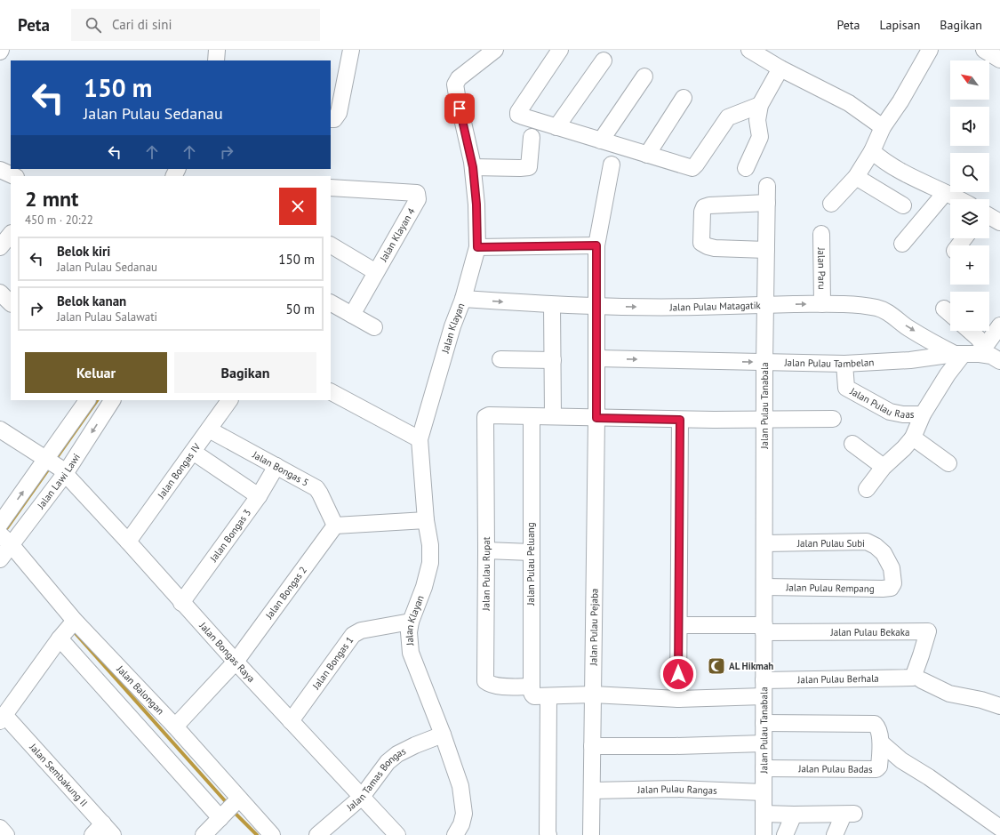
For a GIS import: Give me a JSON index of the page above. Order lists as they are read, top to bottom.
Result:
{
  "streets": {
    "street": [
      "Jalan Klayan 4",
      "Jalan Paru",
      "Jalan Pulau Matagatik",
      "Jalan Klayan",
      "Jalan Pulau Tambelan",
      "Jalan Pulau Raas",
      "Jalan Pulau Tanabala",
      "Jalan Bongas 5",
      "Jalan Bongas IV",
      "Jalan Lawi Lawi",
      "Jalan Bongas 3",
      "Jalan Pulau Subi",
      "Jalan Pulau Peluang",
      "Jalan Pulau Rupat",
      "Jalan Pulau Rempang",
      "Jalan Bongas 2",
      "Jalan Pulau Pejaba",
      "Jalan Pulau Bekaka",
      "Jalan Bongas Raya",
      "Jalan Bongas 1",
      "Jalan Pulau Berhala",
      "Jalan Balongan",
      "Jalan Pulau Badas",
      "Jalan Sembakung II",
      "Jalan Tamas Bongas",
      "Jalan Pulau Rangas"
    ]
  },
  "crossings": [
    ["Jalan Paru", "Jalan Pulau Matagatik"],
    ["Jalan Pulau Matagatik", "Jalan Klayan"],
    ["Jalan Pulau Matagatik", "Jalan Pulau Tambelan"],
    ["Jalan Pulau Matagatik", "Jalan Pulau Tanabala"],
    ["Jalan Pulau Matagatik", "Jalan Pulau Pejaba"],
    ["Jalan Klayan", "Jalan Bongas 1"],
    ["Jalan Klayan", "Jalan Tamas Bongas"],
    ["Jalan Pulau Tambelan", "Jalan Pulau Raas"],
    ["Jalan Pulau Tambelan", "Jalan Pulau Tanabala"],
    ["Jalan Pulau Tambelan", "Jalan Pulau Pejaba"],
    ["Jalan Pulau Tanabala", "Jalan Pulau Subi"],
    ["Jalan Pulau Tanabala", "Jalan Pulau Rempang"],
    ["Jalan Pulau Tanabala", "Jalan Pulau Bekaka"],
    ["Jalan Pulau Tanabala", "Jalan Pulau Berhala"],
    ["Jalan Pulau Tanabala", "Jalan Pulau Badas"],
    ["Jalan Pulau Tanabala", "Jalan Pulau Rangas"],
    ["Jalan Bongas 5", "Jalan Bongas IV"],
    ["Jalan Bongas 5", "Jalan Bongas 3"],
    ["Jalan Bongas 5", "Jalan Bongas 2"],
    ["Jalan Bongas IV", "Jalan Bongas Raya"],
    ["Jalan Lawi Lawi", "Jalan Bongas Raya"],
    ["Jalan Lawi Lawi", "Jalan Balongan"],
    ["Jalan Bongas 3", "Jalan Bongas Raya"],
    ["Jalan Pulau Subi", "Jalan Pulau Rempang"],
    ["Jalan Pulau Peluang", "Jalan Pulau Rupat"],
    ["Jalan Bongas 2", "Jalan Bongas Raya"],
    ["Jalan Bongas 2", "Jalan Balongan"],
    ["Jalan Pulau Pejaba", "Jalan Pulau Rangas"],
    ["Jalan Pulau Bekaka", "Jalan Pulau Berhala"],
    ["Jalan Bongas Raya", "Jalan Bongas 1"],
    ["Jalan Bongas Raya", "Jalan Tamas Bongas"]
  ],
  "places": {
    "mosque": ["AL Hikmah"]
  },
  "north": "top left",
  "page": {
    "header": "Peta",
    "search": "Cari di sini",
    "nav": ["Peta", "Lapisan", "Bagikan"],
    "map_buttons": ["+", "−"],
    "turn": ["150 m", "Jalan Pulau Sedanau"],
    "heading": ["2 mnt", "450 m · 20:22"],
    "list": [
      {
        "name": "Belok kiri",
        "note": "Jalan Pulau Sedanau",
        "value": "150 m"
      },
      {
        "name": "Belok kanan",
        "note": "Jalan Pulau Salawati",
        "value": "50 m"
      }
    ],
    "buttons": ["Keluar", "Bagikan"]
  }
}
